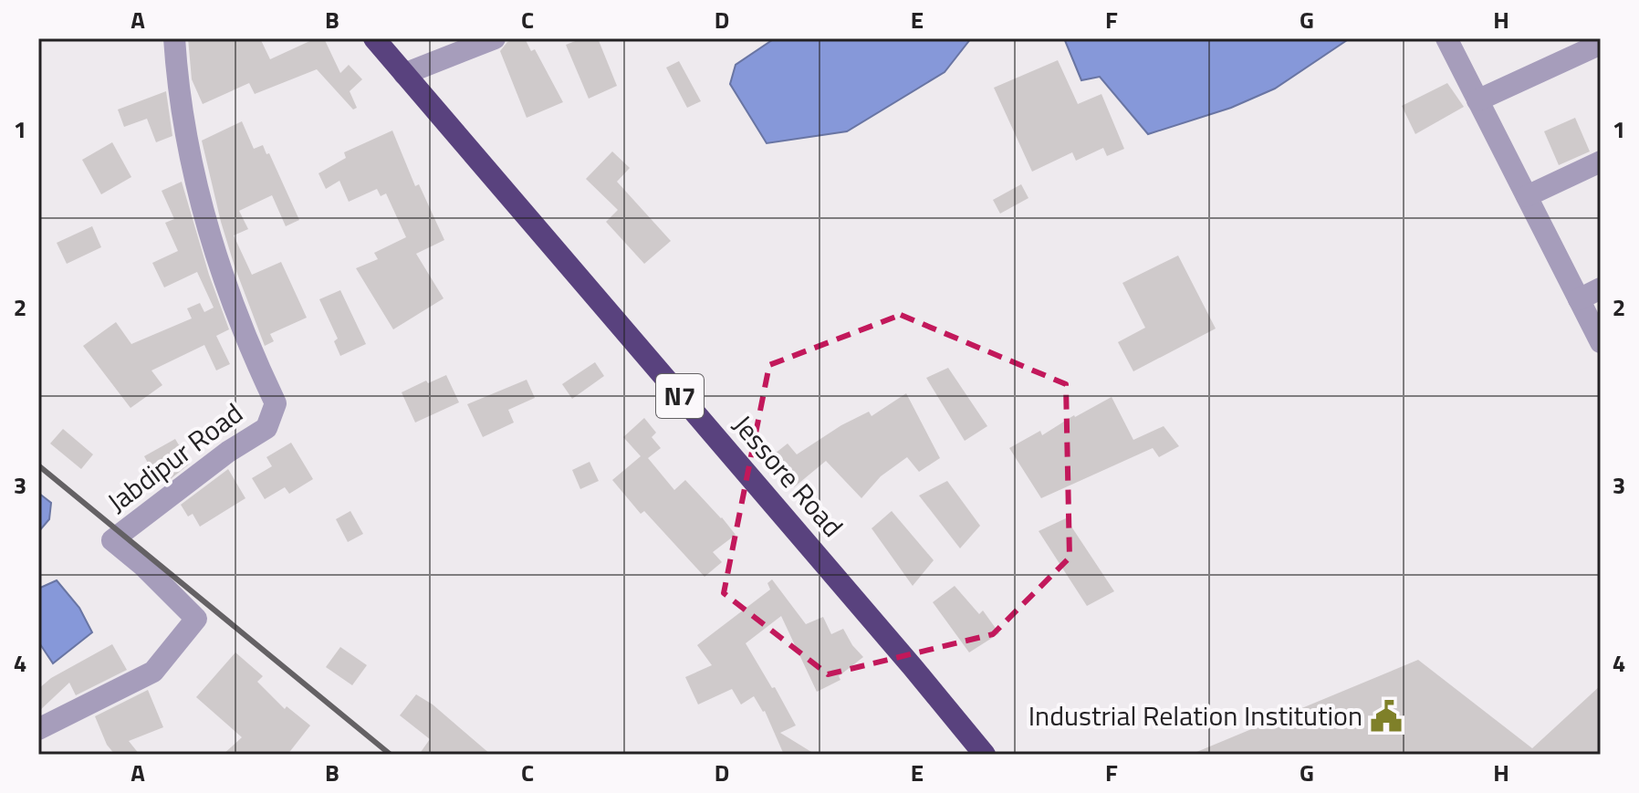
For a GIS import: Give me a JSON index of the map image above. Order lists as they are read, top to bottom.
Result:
{
  "streets": {
    "highway": ["N7", "Jessore Road"],
    "street": ["Jabdipur Road"]
  },
  "places": {
    "public building": ["Industrial Relation Institution"]
  },
  "grid": {
    "columns": [
      "A",
      "B",
      "C",
      "D",
      "E",
      "F",
      "G",
      "H"
    ],
    "rows": [
      "1",
      "2",
      "3",
      "4"
    ]
  }
}
